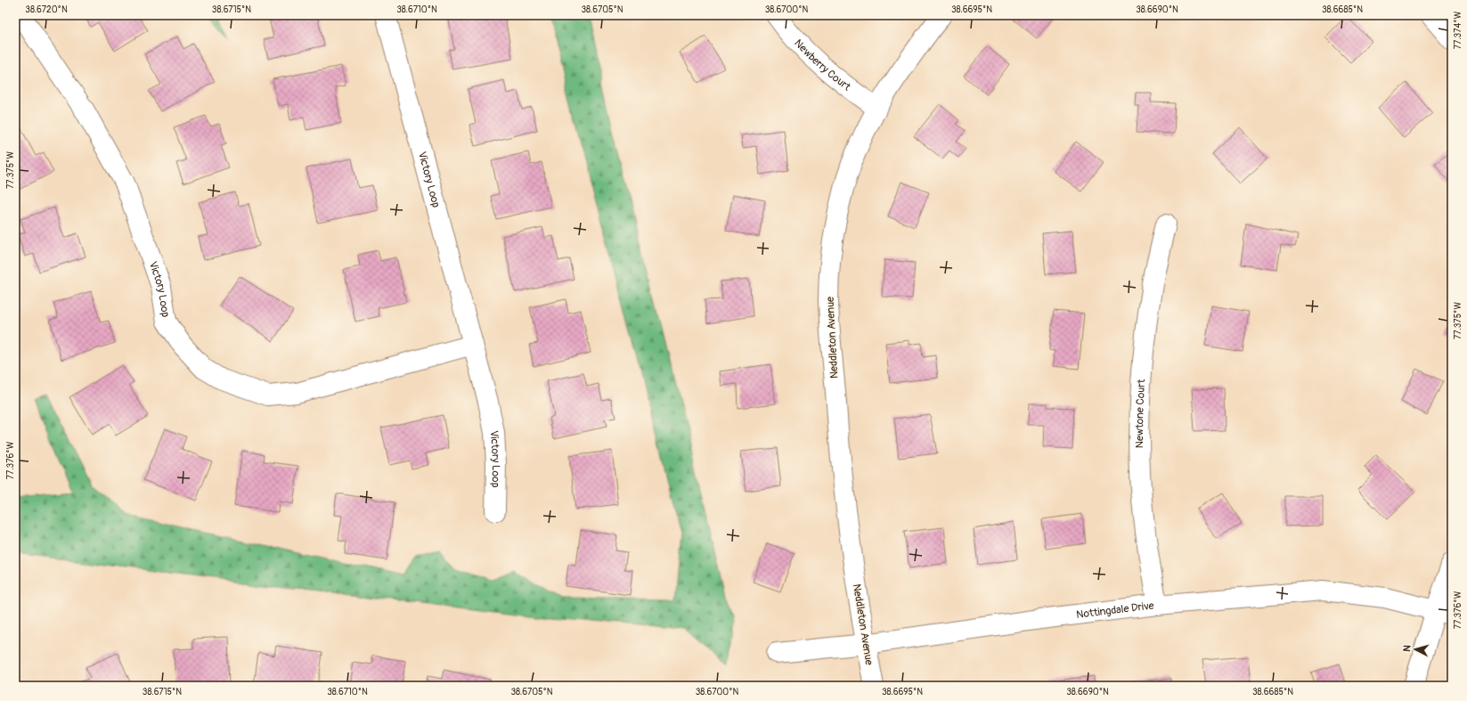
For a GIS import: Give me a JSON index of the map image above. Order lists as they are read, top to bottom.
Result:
{
  "streets": {
    "street": [
      "Newberry Court",
      "Victory Loop",
      "Neddleton Avenue",
      "Newtone Court",
      "Nottingdale Drive"
    ]
  },
  "crossings": [
    ["Newberry Court", "Neddleton Avenue"],
    ["Neddleton Avenue", "Nottingdale Drive"],
    ["Newtone Court", "Nottingdale Drive"]
  ],
  "north": "left",
  "coordinates": [
    "38.6720°N",
    "38.6715°N",
    "38.6710°N",
    "38.6705°N",
    "38.6700°N",
    "38.6695°N",
    "38.6690°N",
    "38.6685°N",
    "77.374°W",
    "77.375°W",
    "77.376°W"
  ]
}
